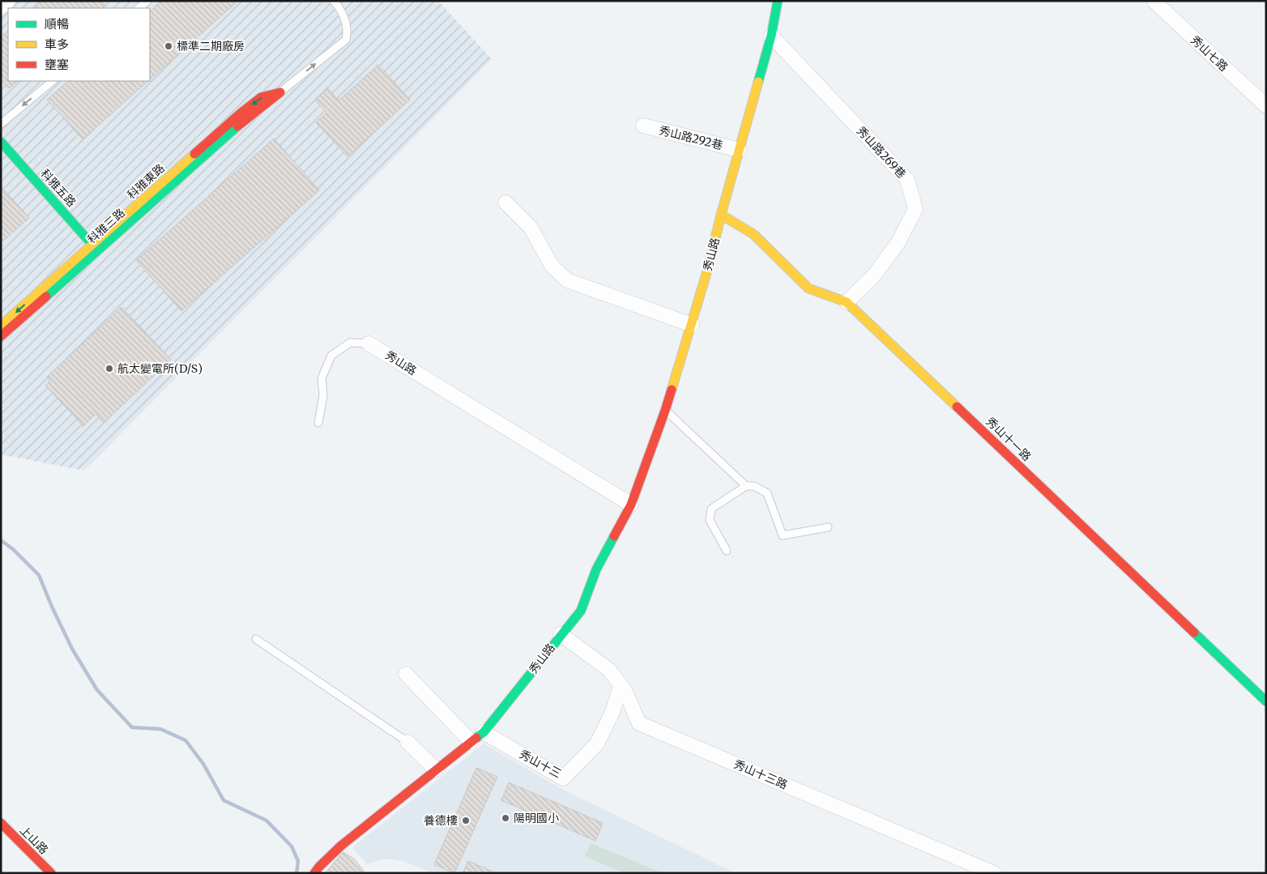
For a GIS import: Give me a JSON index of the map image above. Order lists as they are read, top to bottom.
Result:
{
  "streets": {
    "street": [
      "秀山七路",
      "秀山路292巷",
      "秀山路269巷",
      "科雅東路",
      "科雅五路",
      "科雅三路",
      "秀山路",
      "秀山十一路",
      "秀山十三",
      "秀山十三路",
      "上山路"
    ]
  },
  "crossings": [
    ["秀山路292巷", "秀山路"],
    ["秀山路269巷", "秀山路"],
    ["秀山路269巷", "秀山十一路"],
    ["科雅東路", "科雅五路"],
    ["科雅東路", "科雅三路"],
    ["科雅五路", "科雅三路"],
    ["秀山路", "秀山十一路"],
    ["秀山路", "秀山十三"],
    ["秀山路", "秀山十三路"],
    ["秀山十三", "秀山十三路"]
  ],
  "one_way": ["科雅東路"],
  "places": [
    "標準二期廠房",
    "航太變電所(D/S)",
    "陽明國小",
    "養德樓"
  ],
  "legend": ["順暢", "車多", "壅塞"]
}
